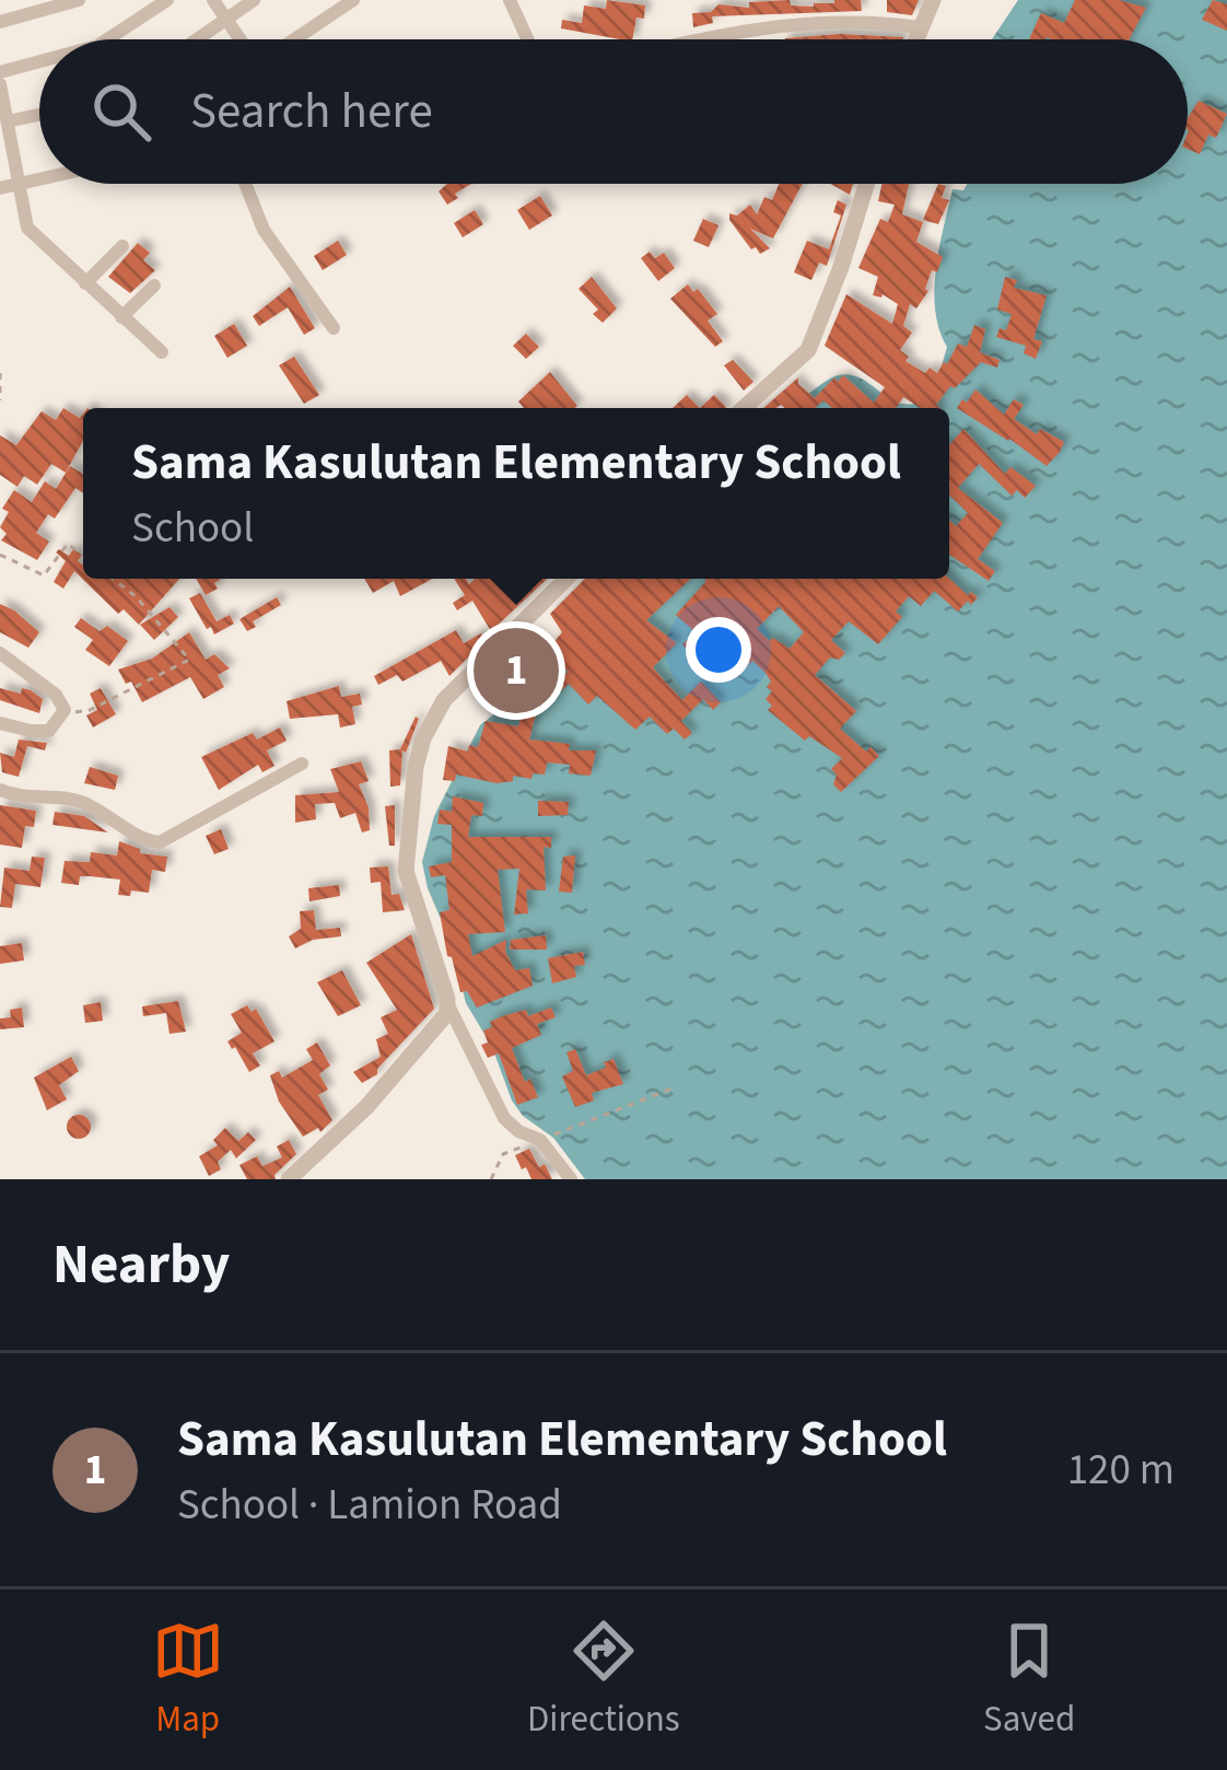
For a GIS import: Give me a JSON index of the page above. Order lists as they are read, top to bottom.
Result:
{
  "page": {
    "search": "Search here",
    "popup": ["Sama Kasulutan Elementary School", "School"],
    "pins": "1",
    "heading": "Nearby",
    "list": [
      {
        "mark": "1",
        "name": "Sama Kasulutan Elementary School",
        "note": "School · Lamion Road",
        "value": "120 m"
      }
    ],
    "nav": ["Map", "Directions", "Saved"]
  }
}
